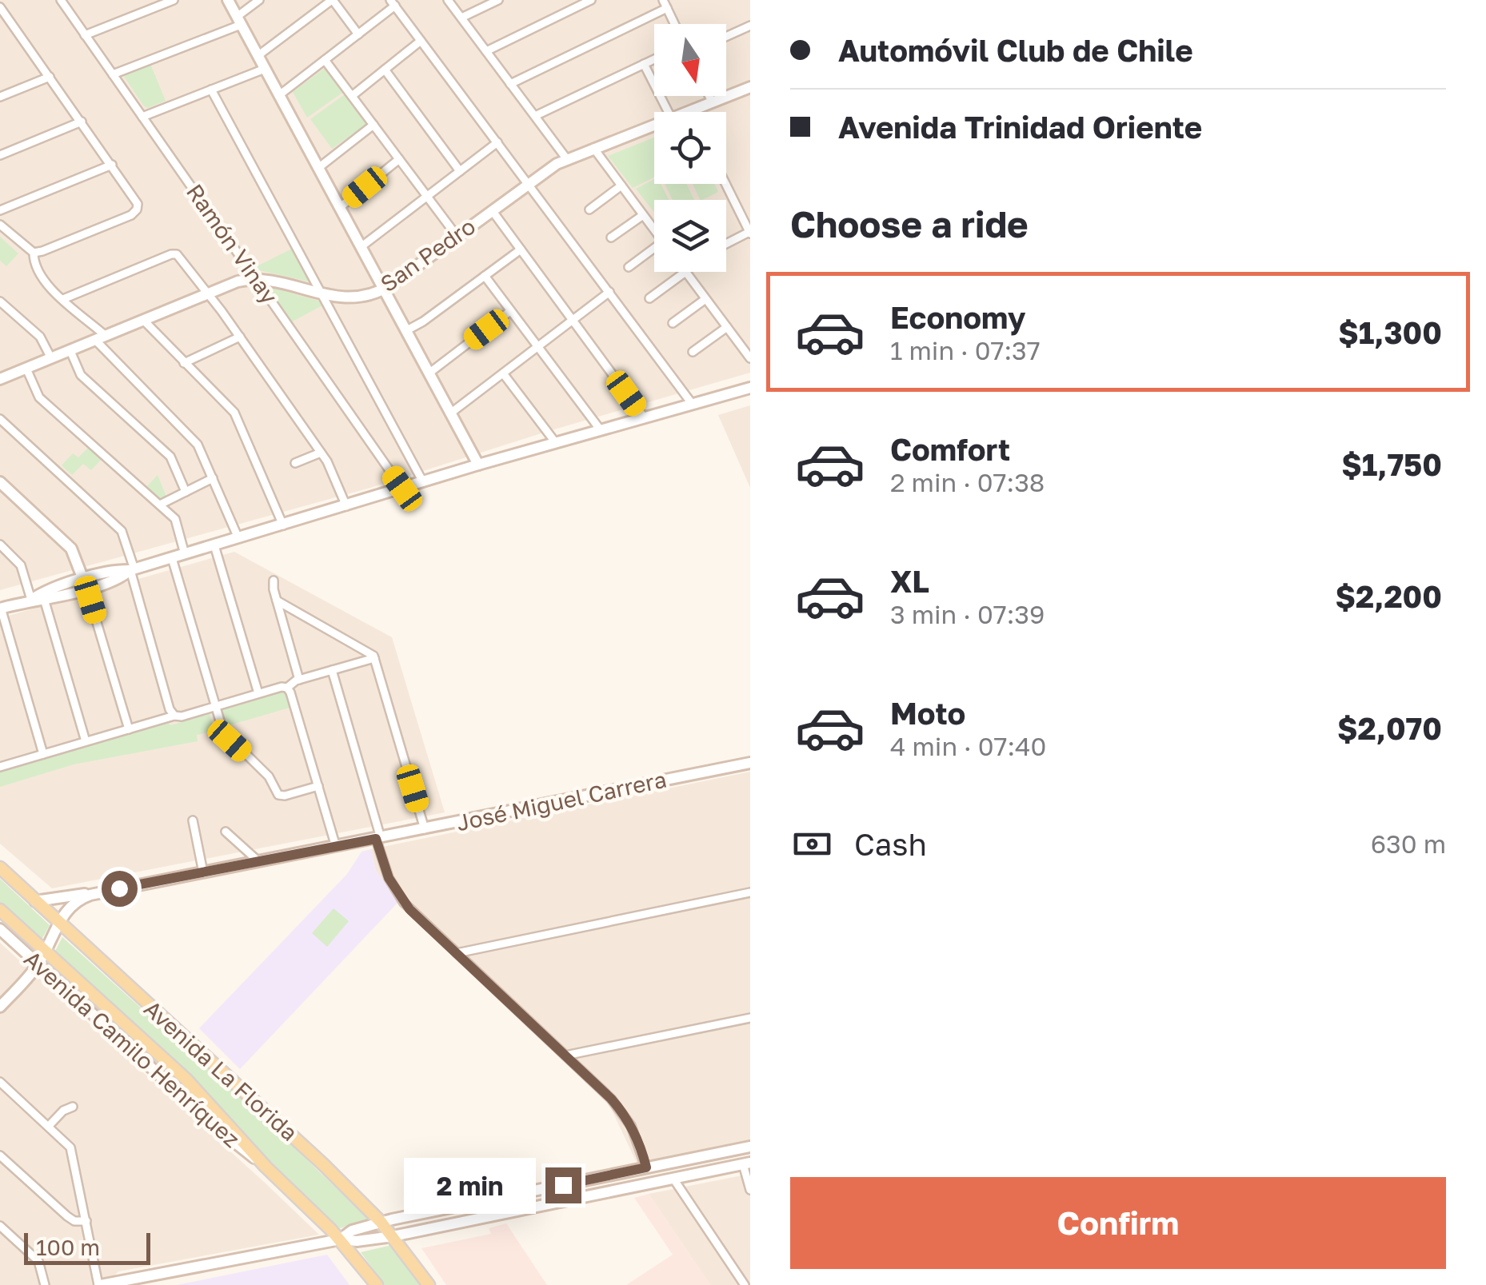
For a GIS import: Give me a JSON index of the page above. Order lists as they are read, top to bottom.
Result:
{
  "streets": {
    "main road": ["Avenida Camilo Henríquez", "Avenida La Florida"],
    "street": ["Ramón Vinay", "San Pedro", "José Miguel Carrera"]
  },
  "crossings": [
    ["Ramón Vinay", "San Pedro"],
    ["José Miguel Carrera", "Avenida Camilo Henríquez"],
    ["José Miguel Carrera", "Avenida La Florida"]
  ],
  "scale_bar": "100 m",
  "north": "bottom",
  "page": {
    "banner": ["Automóvil Club de Chile", "Avenida Trinidad Oriente"],
    "heading": "Choose a ride",
    "list": [
      {
        "name": "Economy",
        "note": "1 min · 07:37",
        "value": "$1,300"
      },
      {
        "name": "Comfort",
        "note": "2 min · 07:38",
        "value": "$1,750"
      },
      {
        "name": "XL",
        "note": "3 min · 07:39",
        "value": "$2,200"
      },
      {
        "name": "Moto",
        "note": "4 min · 07:40",
        "value": "$2,070"
      }
    ],
    "pay": ["Cash", "630 m"],
    "bubble": "2 min",
    "buttons": "Confirm",
    "scale": "100 m"
  }
}
